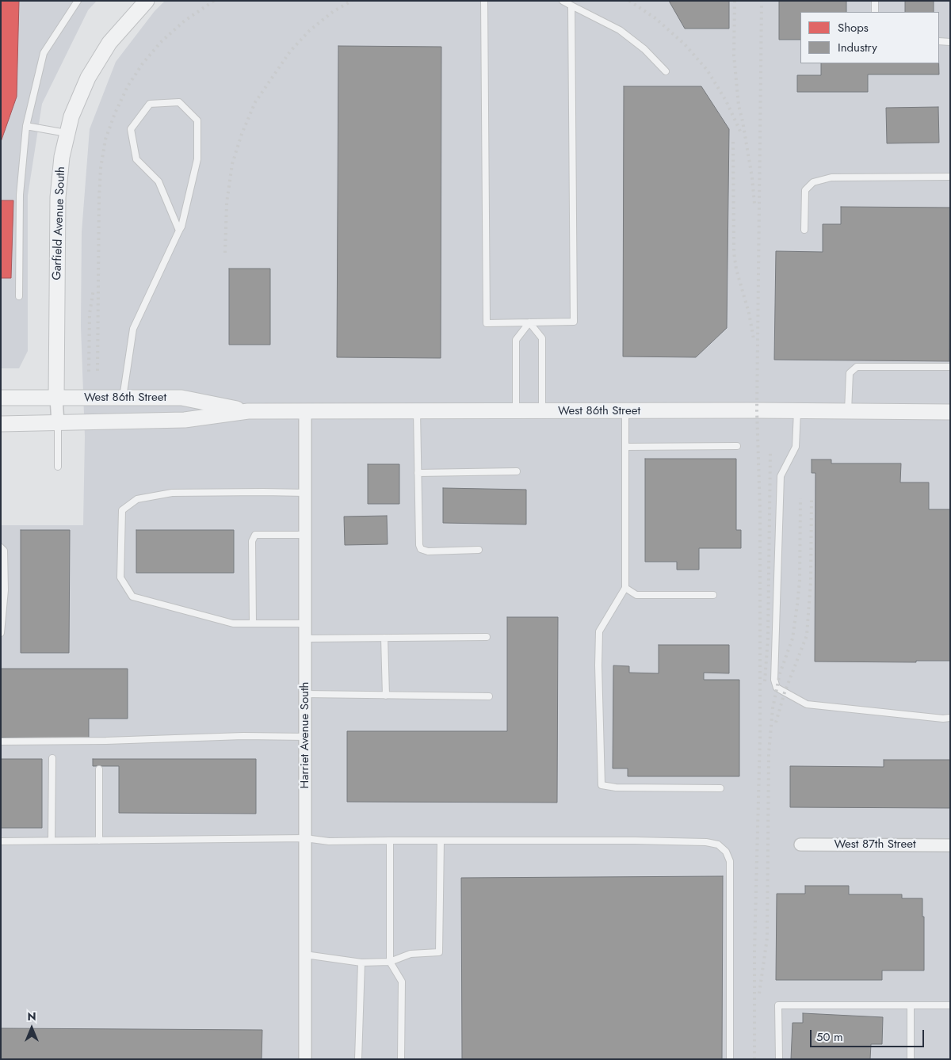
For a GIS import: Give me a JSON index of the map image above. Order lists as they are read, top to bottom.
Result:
{
  "streets": {
    "street": [
      "Garfield Avenue South",
      "West 86th Street",
      "Harriet Avenue South",
      "West 87th Street"
    ]
  },
  "crossings": [
    ["Garfield Avenue South", "West 86th Street"],
    ["West 86th Street", "Harriet Avenue South"]
  ],
  "legend": ["Shops", "Industry"],
  "scale_bar": "50 m",
  "north": "top"
}
